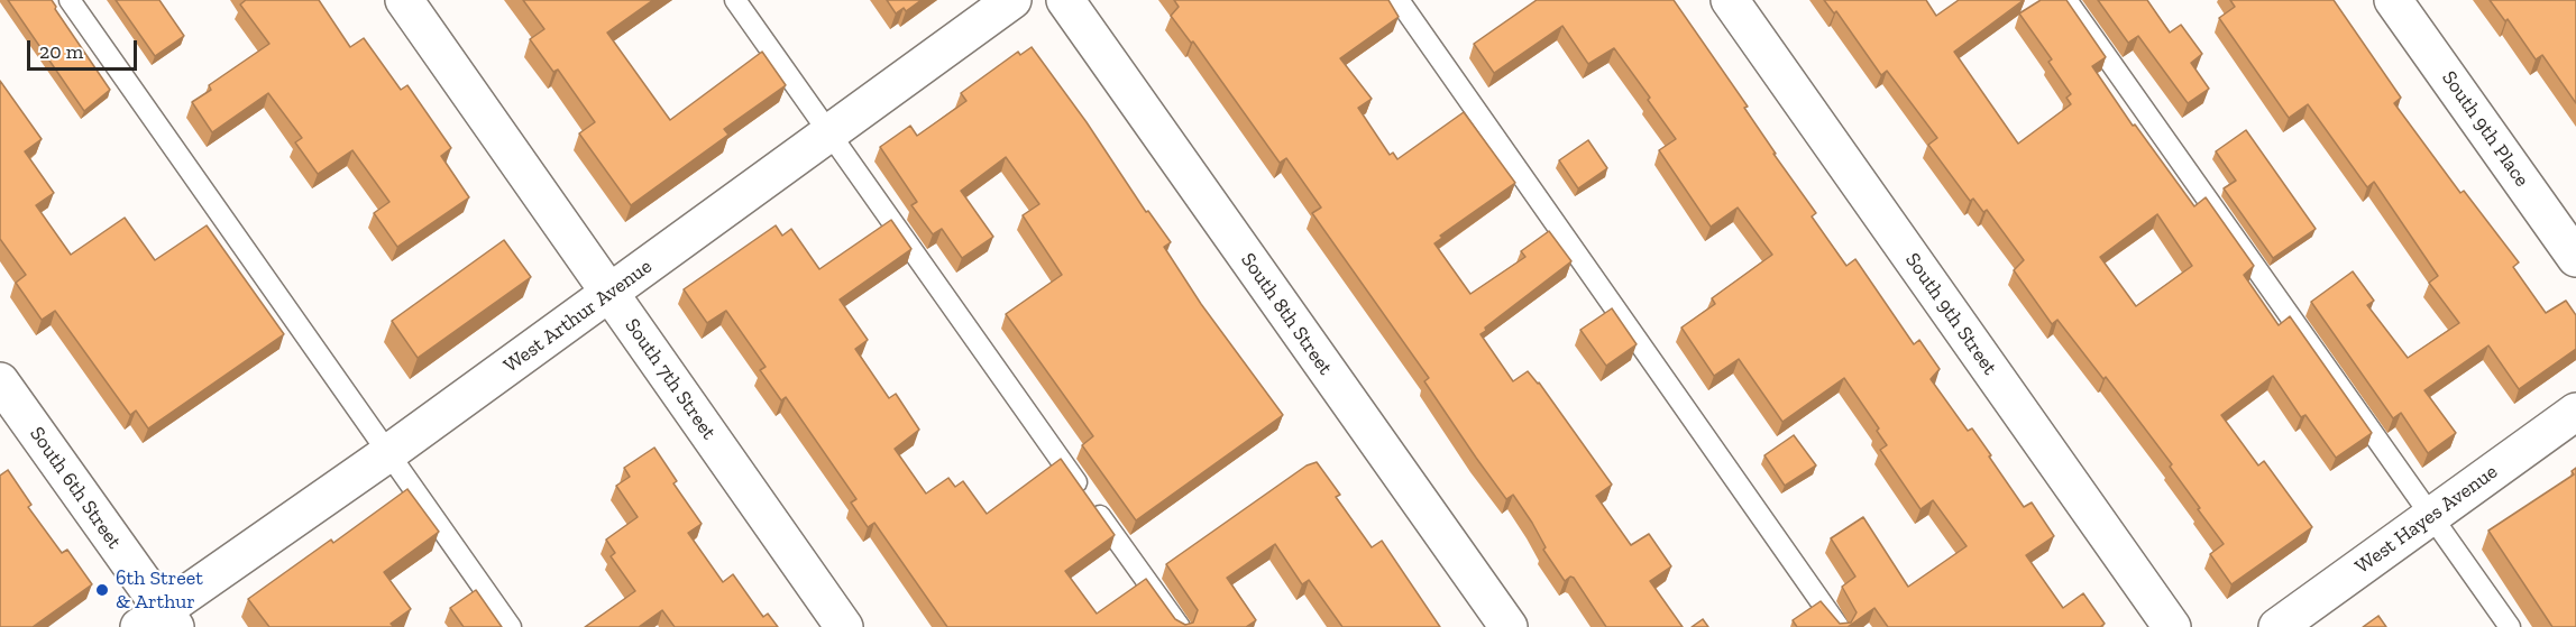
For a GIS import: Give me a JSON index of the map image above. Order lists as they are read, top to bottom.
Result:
{
  "streets": {
    "street": [
      "South 9th Place",
      "South 8th Street",
      "South 9th Street",
      "West Arthur Avenue",
      "South 7th Street",
      "South 6th Street",
      "West Hayes Avenue"
    ]
  },
  "crossings": [
    ["West Arthur Avenue", "South 7th Street"],
    ["West Arthur Avenue", "South 6th Street"]
  ],
  "places": ["6th Street & Arthur"],
  "scale_bar": "20 m"
}
